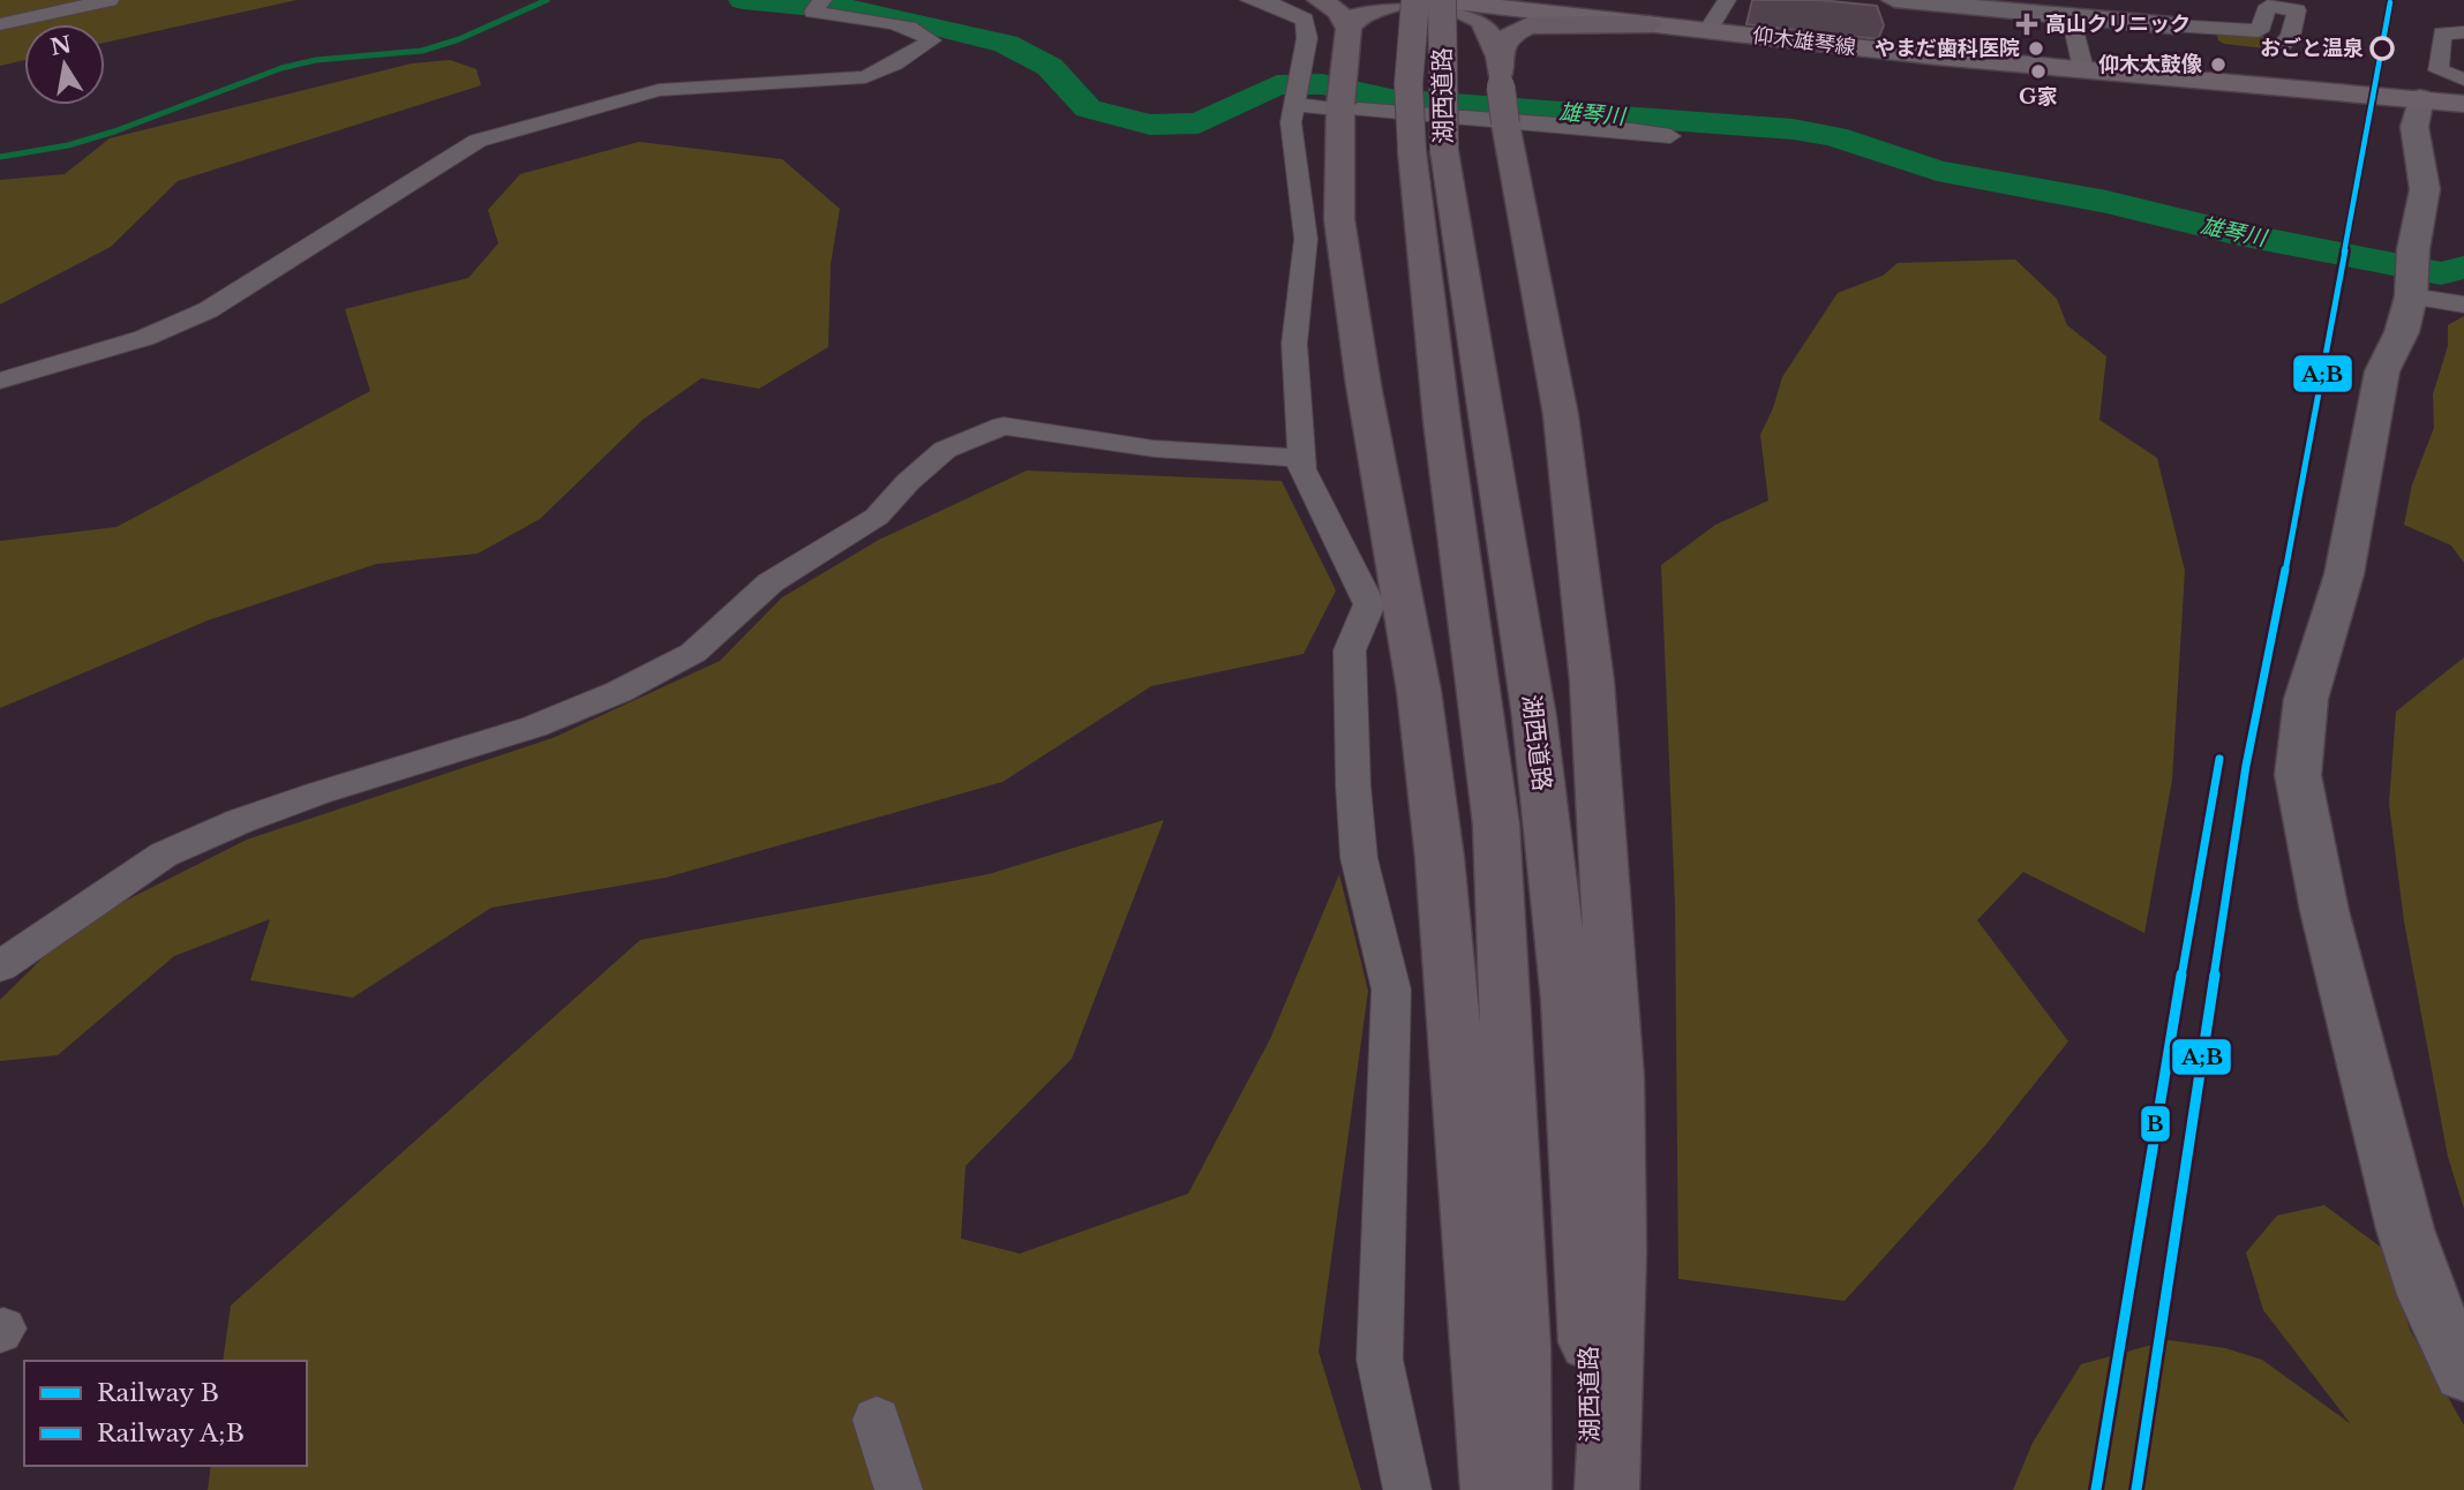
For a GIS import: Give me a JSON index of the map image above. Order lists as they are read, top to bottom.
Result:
{
  "streets": {
    "highway": ["湖西道路"],
    "main road": ["仰木雄琴線"]
  },
  "water": ["雄琴川"],
  "places": {
    "health": ["高山クリニック"],
    "other": [
      "やまだ歯科医院",
      "おごと温泉",
      "仰木太鼓像",
      "G家"
    ]
  },
  "lines": ["rail line A;B", "rail line B"],
  "legend": ["Railway B", "Railway A;B"],
  "north": "top"
}
